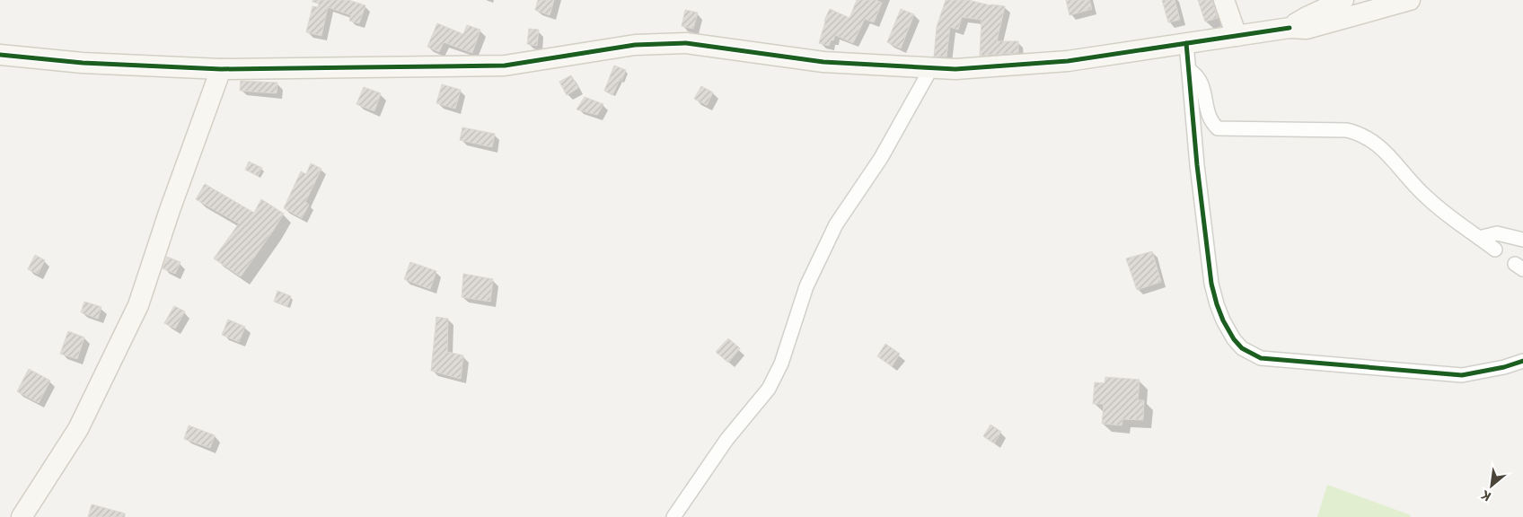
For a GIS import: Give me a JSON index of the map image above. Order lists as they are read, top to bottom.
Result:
{
  "north": "bottom left"
}
